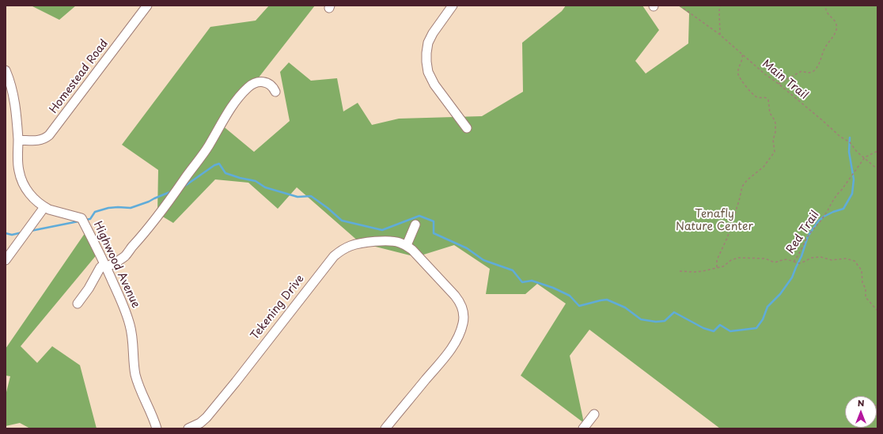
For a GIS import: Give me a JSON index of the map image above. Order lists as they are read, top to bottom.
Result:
{
  "streets": {
    "street": ["Homestead Road", "Highwood Avenue", "Tekening Drive"],
    "path": ["Main Trail", "Red Trail"]
  },
  "crossings": [
    ["Homestead Road", "Highwood Avenue"],
    ["Main Trail", "Red Trail"]
  ],
  "parks": ["Tenafly Nature Center"],
  "north": "top"
}
